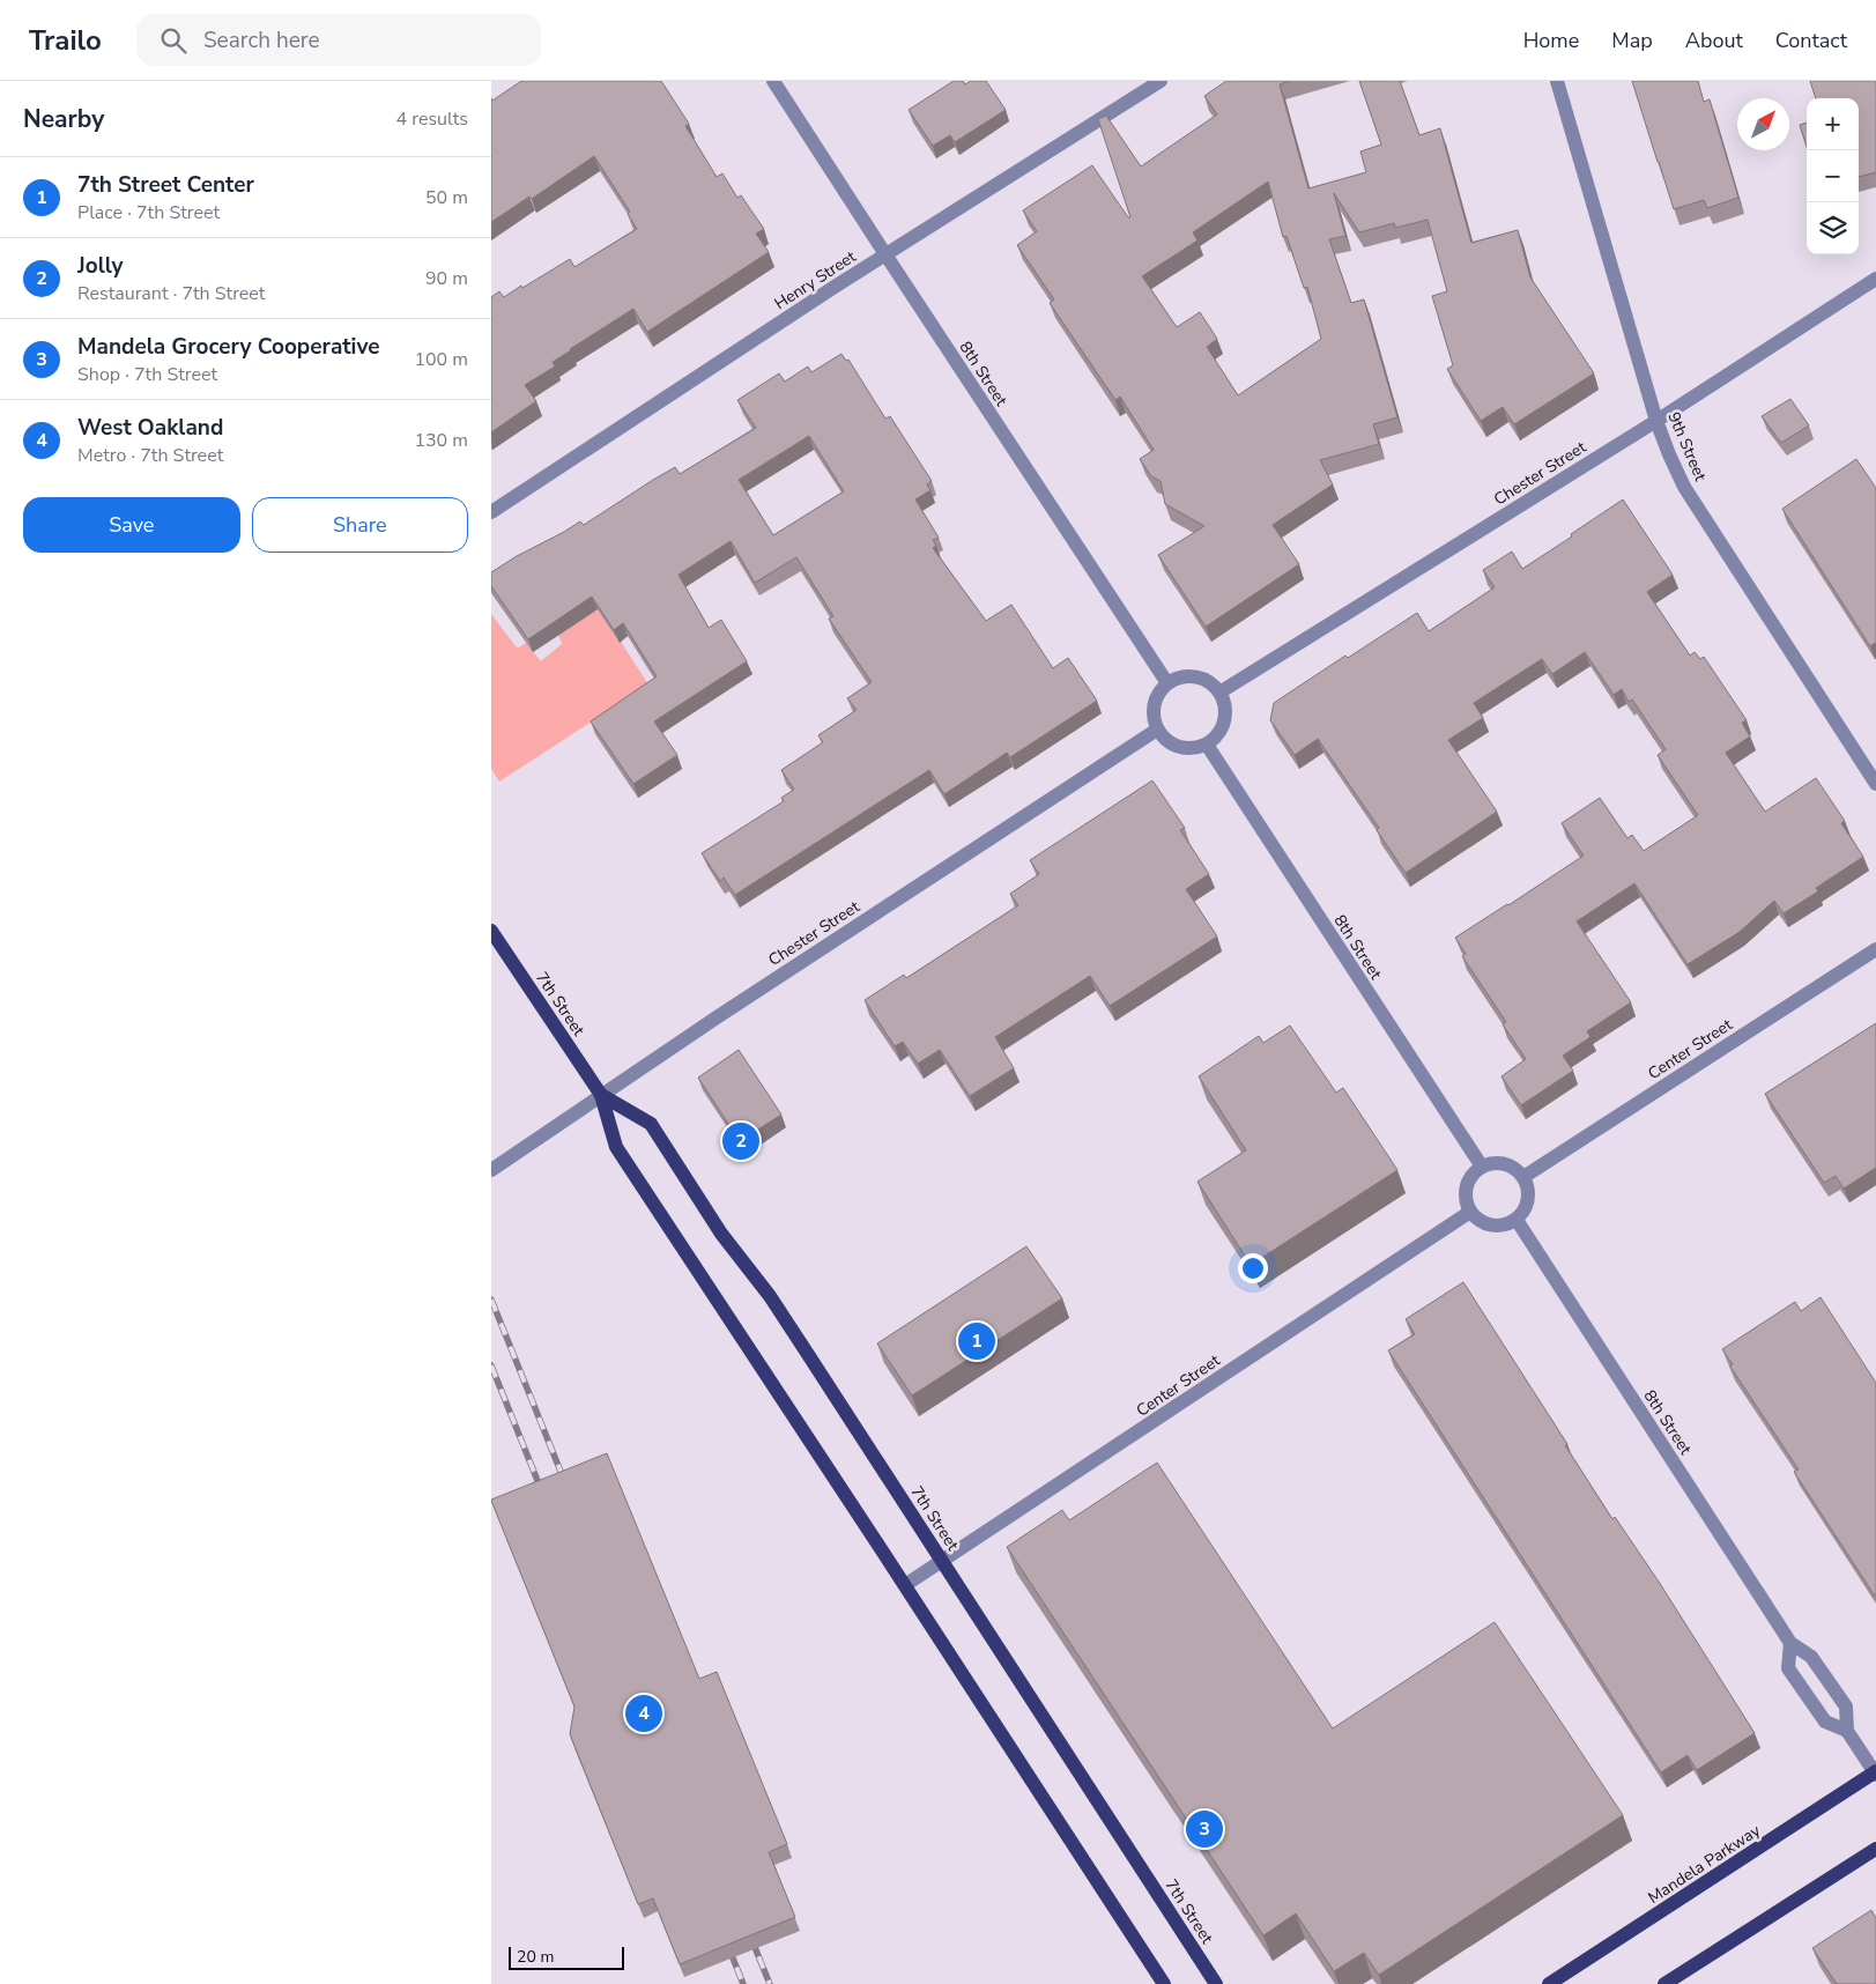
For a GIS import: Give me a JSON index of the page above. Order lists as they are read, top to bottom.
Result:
{
  "streets": {
    "main road": ["7th Street", "Mandela Parkway"],
    "street": [
      "Henry Street",
      "8th Street",
      "9th Street",
      "Chester Street",
      "Center Street"
    ]
  },
  "crossings": [
    ["Henry Street", "8th Street"],
    ["8th Street", "Chester Street"],
    ["8th Street", "Center Street"],
    ["8th Street", "Mandela Parkway"],
    ["9th Street", "Chester Street"],
    ["Chester Street", "7th Street"],
    ["7th Street", "Center Street"]
  ],
  "scale_bar": "20 m",
  "north": "top right",
  "page": {
    "header": "Trailo",
    "search": "Search here",
    "nav": [
      "Home",
      "Map",
      "About",
      "Contact"
    ],
    "heading": ["Nearby", "4 results"],
    "map_buttons": ["+", "−"],
    "list": [
      {
        "mark": "1",
        "name": "7th Street Center",
        "note": "Place · 7th Street",
        "value": "50 m"
      },
      {
        "mark": "2",
        "name": "Jolly",
        "note": "Restaurant · 7th Street",
        "value": "90 m"
      },
      {
        "mark": "3",
        "name": "Mandela Grocery Cooperative",
        "note": "Shop · 7th Street",
        "value": "100 m"
      },
      {
        "mark": "4",
        "name": "West Oakland",
        "note": "Metro · 7th Street",
        "value": "130 m"
      }
    ],
    "buttons": ["Save", "Share"],
    "pins": [
      "2",
      "1",
      "4",
      "3"
    ],
    "scale": "20 m"
  }
}
